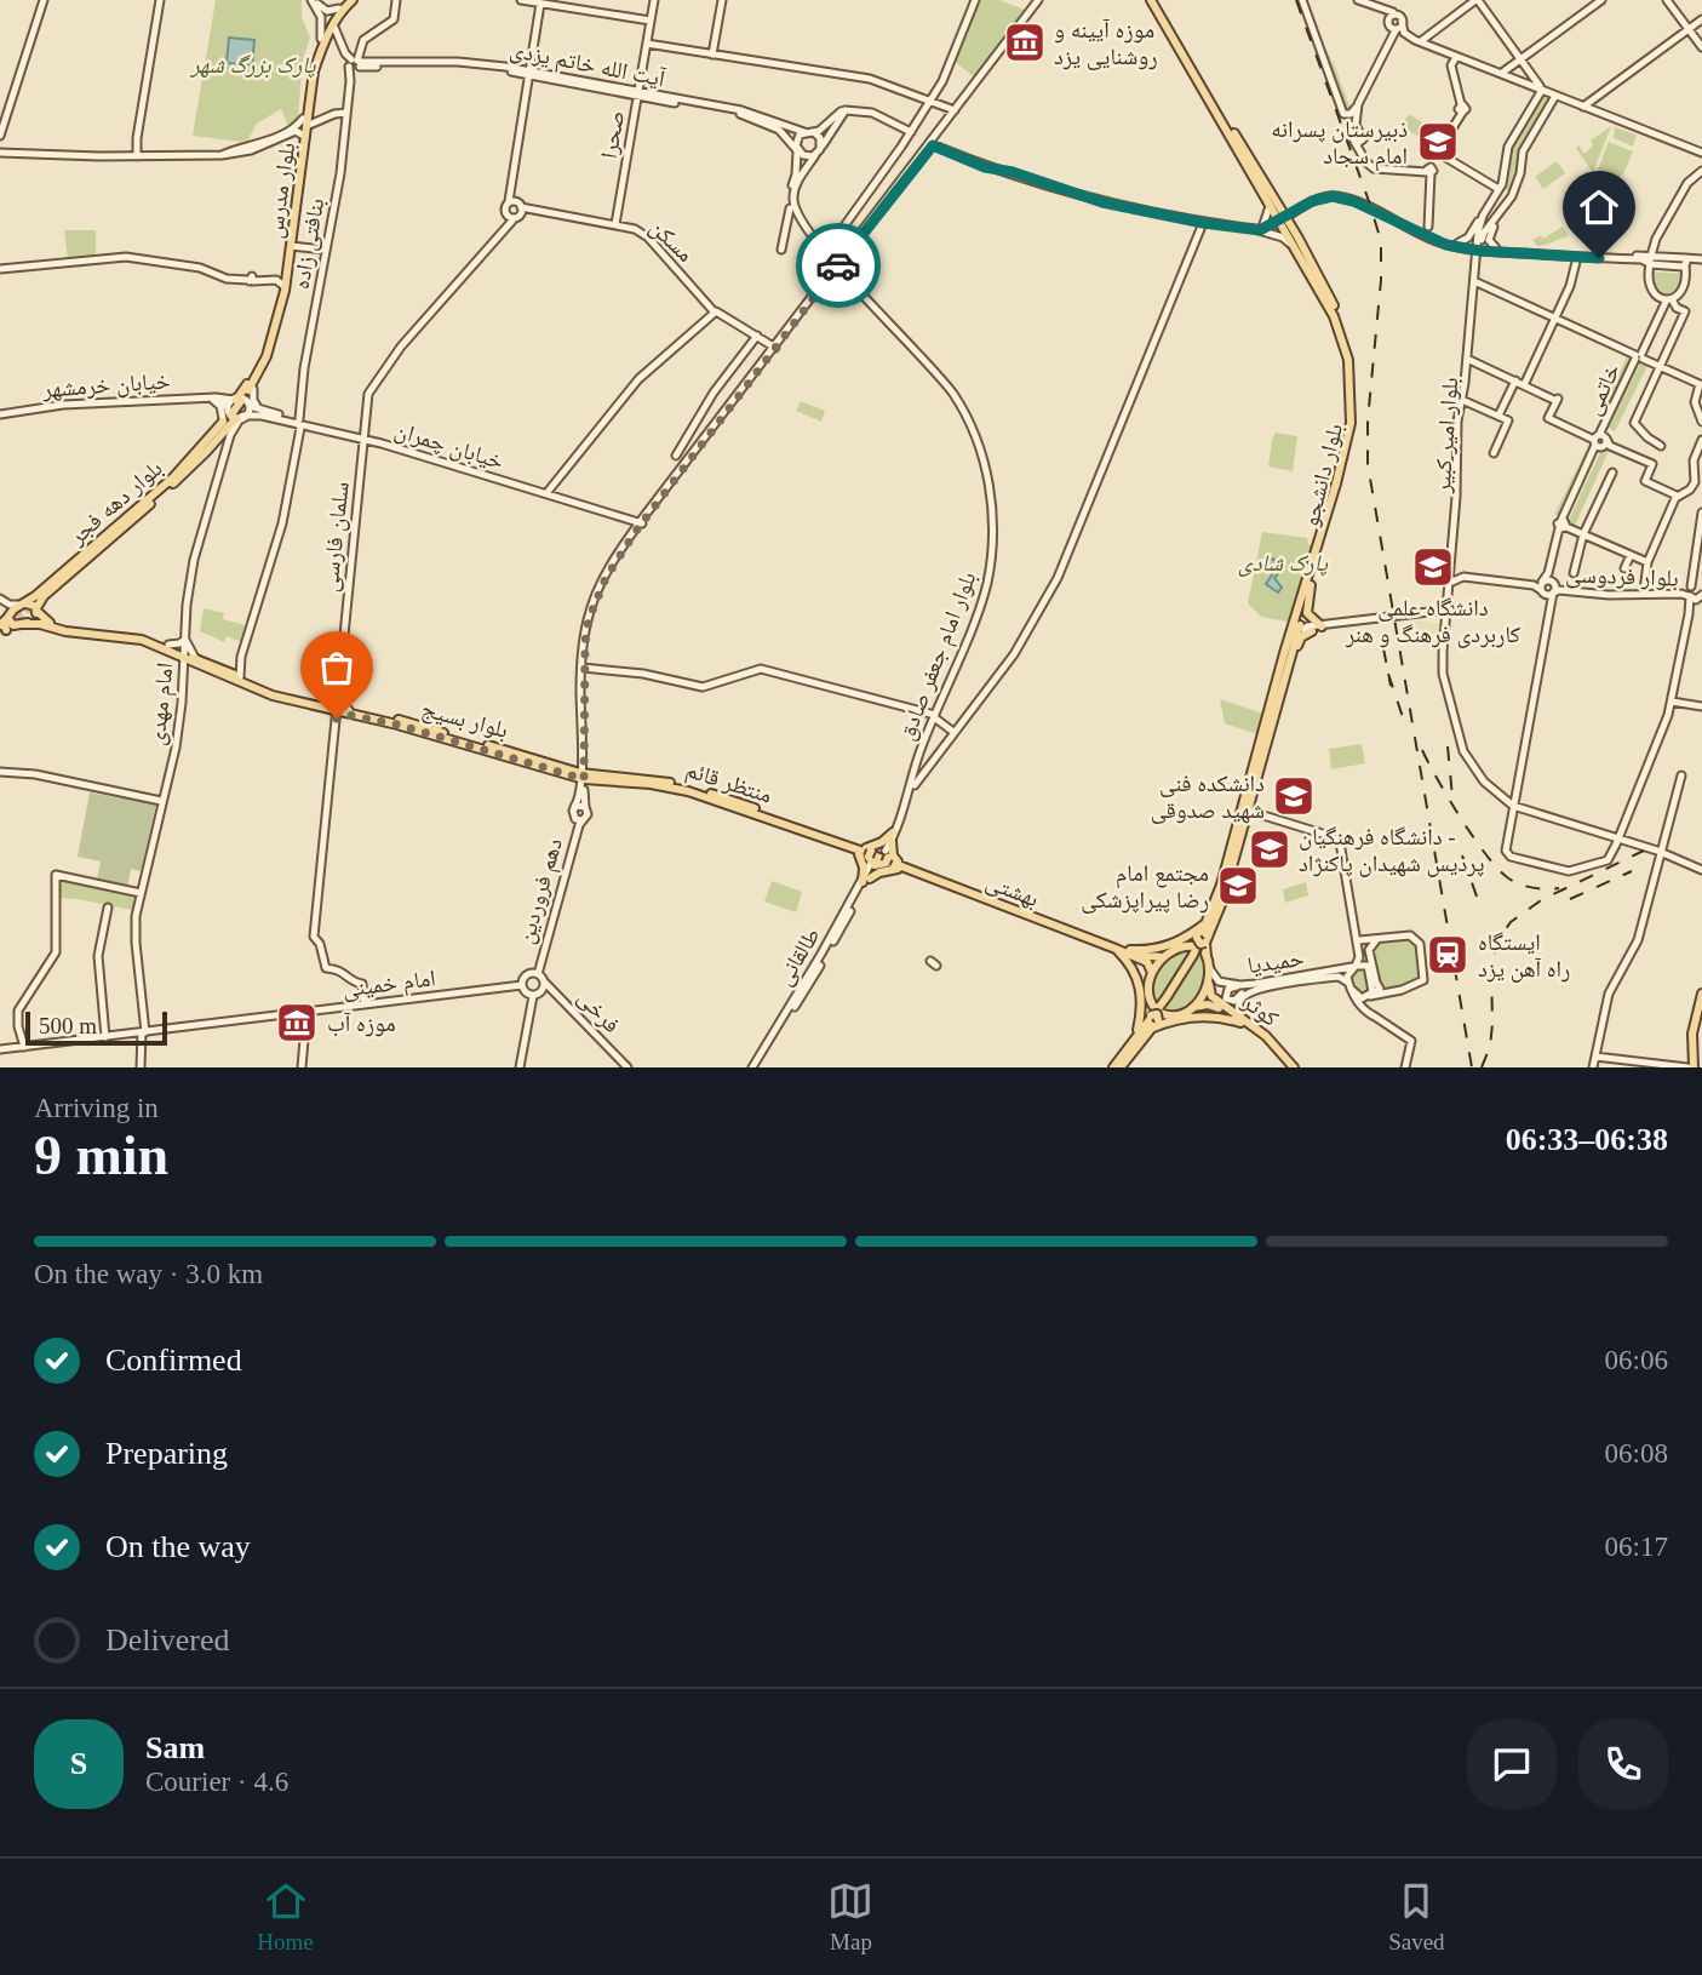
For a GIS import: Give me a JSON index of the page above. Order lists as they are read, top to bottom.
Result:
{
  "streets": {
    "main road": [
      "آیت الله خاتم یزدی",
      "صحرا",
      "بلوار مدرس",
      "مسکن",
      "بنافتی زاده",
      "خیابان خرمشهر",
      "خاتمی",
      "بلوار امیر کبیر",
      "خیابان چمران",
      "بلوار دانشجو",
      "بلوار دهه فجر",
      "سلمان فارسی",
      "بلوار فردوسی",
      "بلوار امام جعفر صادق",
      "امام مهدی",
      "بلوار بسیج",
      "منتظر قائم",
      "بهشتی",
      "دهم فروردین",
      "طالقانی",
      "حمیدیا",
      "امام خمینی",
      "کوثر",
      "فرخی"
    ]
  },
  "crossings": [
    ["آیت الله خاتم یزدی", "صحرا"],
    ["آیت الله خاتم یزدی", "بنافتی زاده"],
    ["صحرا", "مسکن"],
    ["مسکن", "سلمان فارسی"],
    ["بنافتی زاده", "خیابان چمران"],
    ["خیابان خرمشهر", "خیابان چمران"],
    ["خیابان خرمشهر", "امام مهدی"],
    ["خاتمی", "بلوار فردوسی"],
    ["بلوار امیر کبیر", "بلوار فردوسی"],
    ["خیابان چمران", "سلمان فارسی"],
    ["خیابان چمران", "امام مهدی"],
    ["بلوار دانشجو", "بهشتی"],
    ["بلوار دانشجو", "حمیدیا"],
    ["بلوار دانشجو", "کوثر"],
    ["سلمان فارسی", "بلوار بسیج"],
    ["سلمان فارسی", "امام خمینی"],
    ["بلوار امام جعفر صادق", "منتظر قائم"],
    ["بلوار امام جعفر صادق", "بهشتی"],
    ["بلوار امام جعفر صادق", "طالقانی"],
    ["امام مهدی", "امام خمینی"],
    ["بلوار بسیج", "منتظر قائم"],
    ["منتظر قائم", "بهشتی"],
    ["منتظر قائم", "طالقانی"],
    ["بهشتی", "طالقانی"],
    ["بهشتی", "حمیدیا"],
    ["بهشتی", "کوثر"],
    ["دهم فروردین", "امام خمینی"],
    ["دهم فروردین", "فرخی"],
    ["حمیدیا", "کوثر"],
    ["امام خمینی", "فرخی"]
  ],
  "parks": ["پارک بزرگ شهر", "پارک شادی"],
  "places": {
    "museum": ["موزه آیینه و روشنایی یزد", "موزه آب"],
    "school or university": [
      "ذبیرستان پسرانه امام سجاد",
      "دانشگاه علمی کاربردی فرهنگ و هنر",
      "دانشکده فنی شهید صدوقی",
      "دانشگاه فرهنگیان - پردیس شهیدان پاکنژاد",
      "مجتمع امام رضا پیراپزشکی"
    ],
    "station": ["ایستگاه راه آهن یزد"]
  },
  "scale_bar": "500 m",
  "page": {
    "scale": "500 m",
    "heading": ["9 min", "Arriving in", "06:33–06:38"],
    "panel": ["Sam", "Courier · 4.6"],
    "bar": "On the way · 3.0 km",
    "list": [
      ["Confirmed", "06:06"],
      ["Preparing", "06:08"],
      ["On the way", "06:17"],
      "Delivered"
    ],
    "round": "S",
    "tabs": ["Home", "Map", "Saved"]
  }
}
